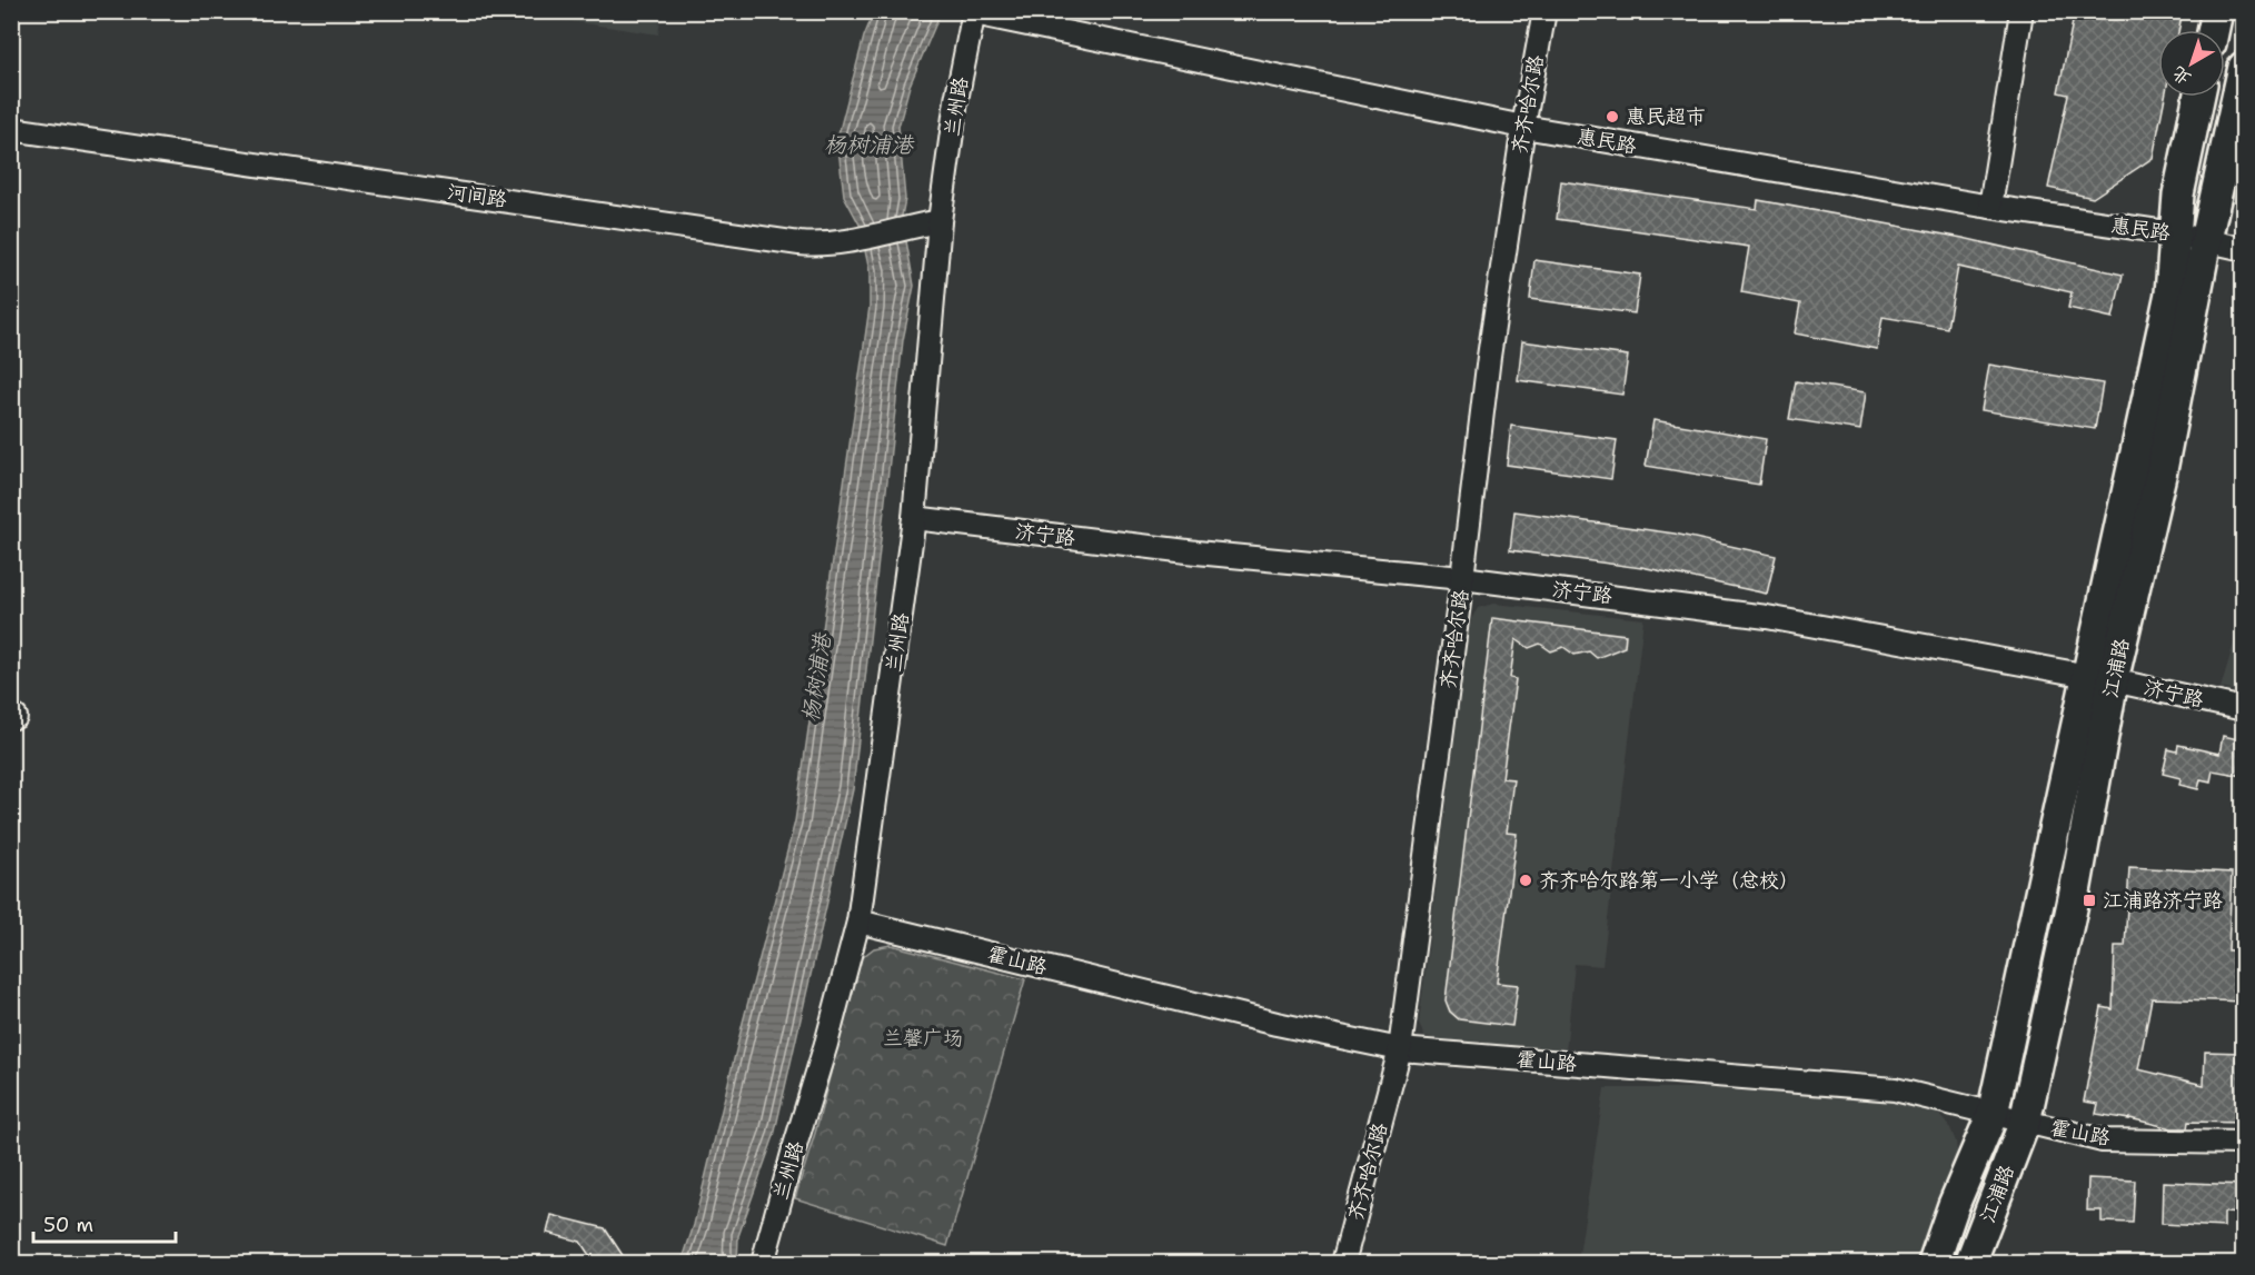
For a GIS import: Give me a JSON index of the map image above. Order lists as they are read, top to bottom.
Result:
{
  "streets": {
    "main road": ["江浦路"],
    "street": [
      "齐齐哈尔路",
      "兰州路",
      "惠民路",
      "河间路",
      "济宁路",
      "霍山路"
    ]
  },
  "crossings": [
    ["齐齐哈尔路", "惠民路"],
    ["齐齐哈尔路", "济宁路"],
    ["齐齐哈尔路", "霍山路"],
    ["兰州路", "惠民路"],
    ["兰州路", "河间路"],
    ["兰州路", "济宁路"],
    ["兰州路", "霍山路"],
    ["惠民路", "江浦路"],
    ["济宁路", "江浦路"],
    ["江浦路", "霍山路"]
  ],
  "water": ["杨树浦港"],
  "parks": ["兰馨广场"],
  "places": {
    "other": ["惠民超市", "齐齐哈尔路第一小学（总校）"],
    "transit": ["江浦路济宁路"]
  },
  "scale_bar": "50 m",
  "north": "bottom left"
}
